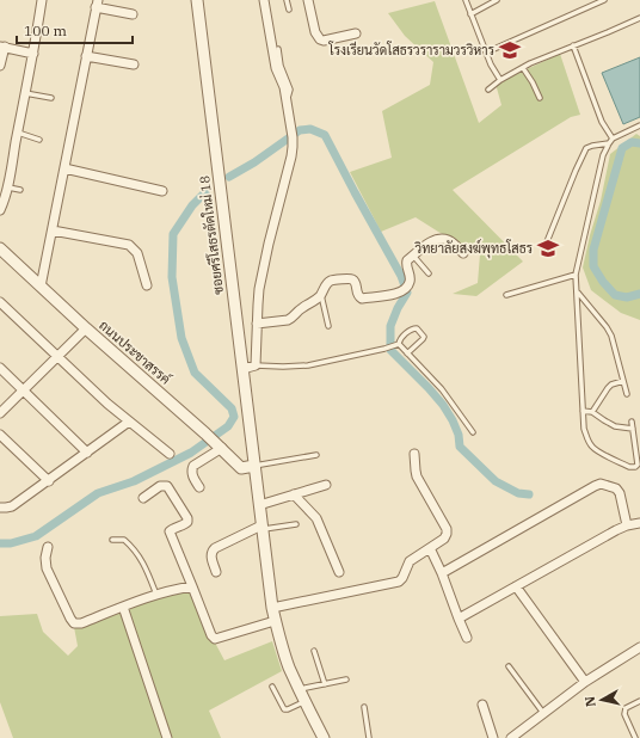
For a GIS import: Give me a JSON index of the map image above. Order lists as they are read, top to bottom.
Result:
{
  "streets": {
    "street": ["ซอยศรีโสธรตัดใหม่ 18", "ถนนประชาสรรค์"]
  },
  "crossings": [
    ["ซอยศรีโสธรตัดใหม่ 18", "ถนนประชาสรรค์"]
  ],
  "places": {
    "school or university": ["โรงเรียนวัดโสธรวรารามวรวิหาร", "วิทยาลัยสงฆ์พุทธโสธร"]
  },
  "scale_bar": "100 m",
  "north": "left"
}
